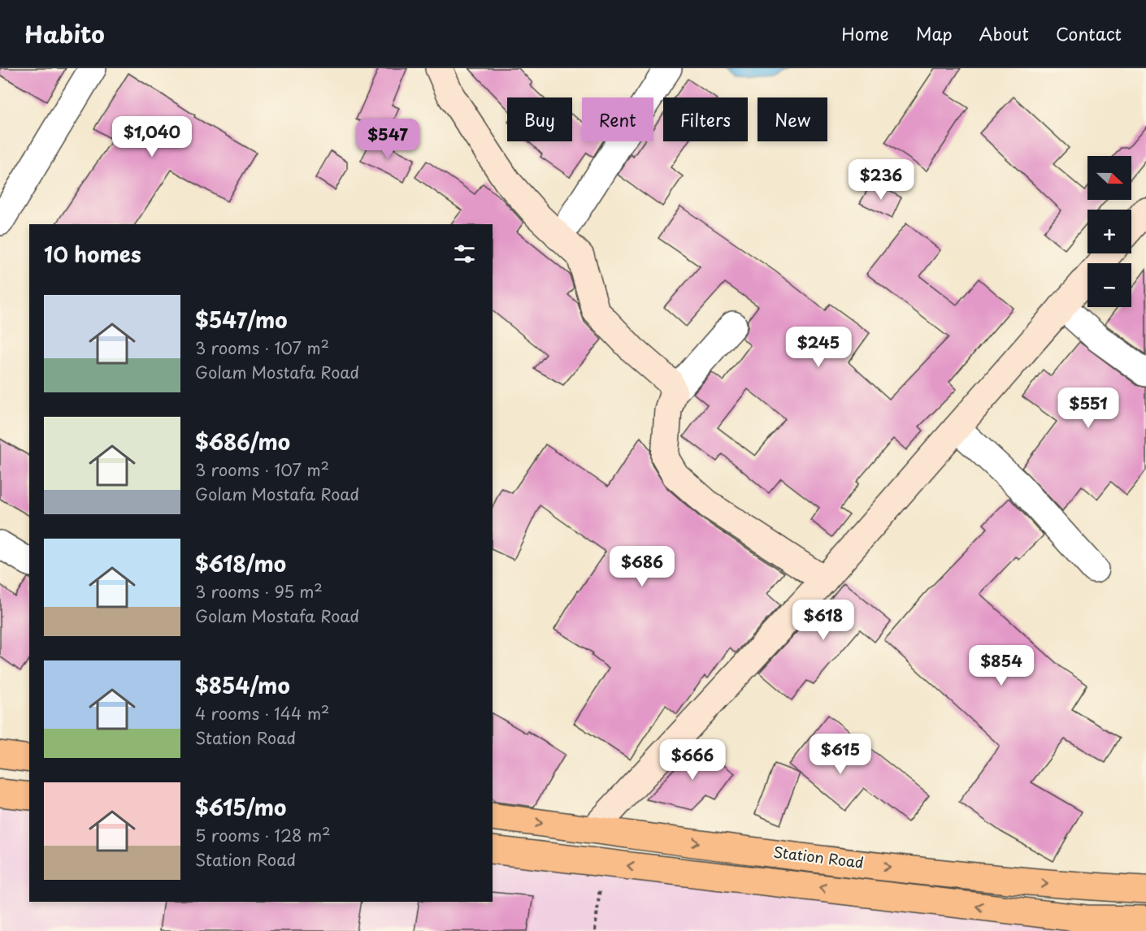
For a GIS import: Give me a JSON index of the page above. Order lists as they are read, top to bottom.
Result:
{
  "streets": {
    "main road": ["Station Road"]
  },
  "north": "right",
  "page": {
    "header": "Habito",
    "nav": [
      "Home",
      "Map",
      "About",
      "Contact"
    ],
    "chip": [
      "Buy",
      "Rent",
      "Filters",
      "New"
    ],
    "price": [
      "$1,040",
      "$547",
      "$236",
      "$245",
      "$551",
      "$686",
      "$618",
      "$854",
      "$615",
      "$666"
    ],
    "map_buttons": ["+", "−"],
    "heading": "10 homes",
    "list": [
      {
        "name": "$547/mo",
        "note": "3 rooms · 107 m² · Golam Mostafa Road"
      },
      {
        "name": "$686/mo",
        "note": "3 rooms · 107 m² · Golam Mostafa Road"
      },
      {
        "name": "$618/mo",
        "note": "3 rooms · 95 m² · Golam Mostafa Road"
      },
      {
        "name": "$854/mo",
        "note": "4 rooms · 144 m² · Station Road"
      },
      {
        "name": "$615/mo",
        "note": "5 rooms · 128 m² · Station Road"
      }
    ]
  }
}
